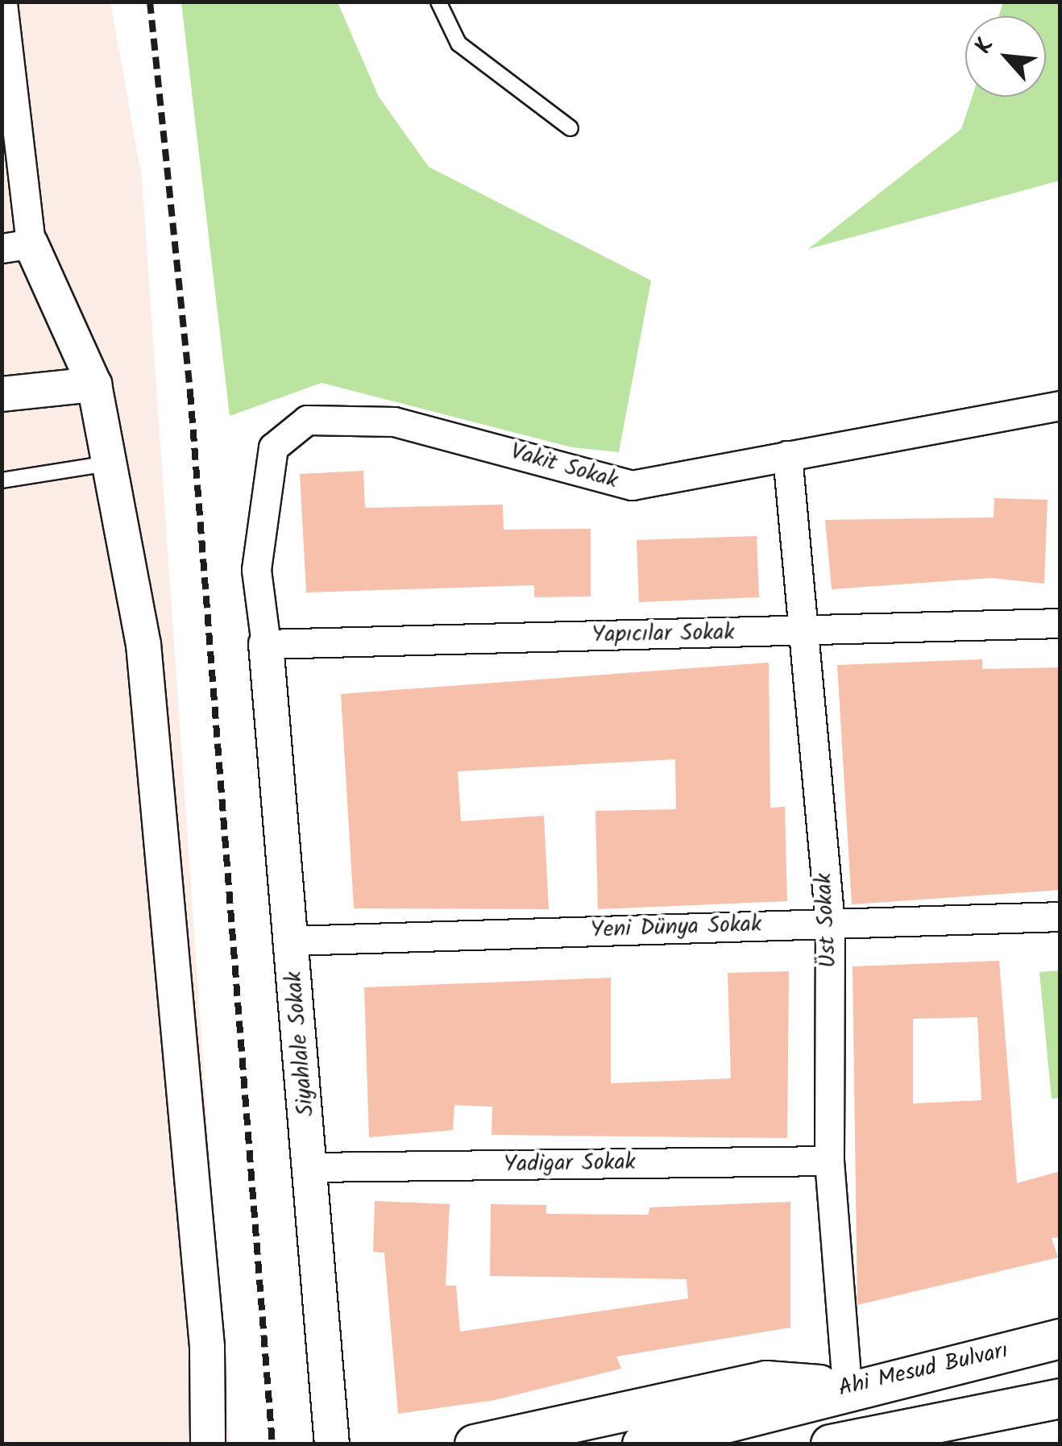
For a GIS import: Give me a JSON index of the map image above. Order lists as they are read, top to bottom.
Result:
{
  "streets": {
    "main road": ["Ahi Mesud Bulvarı"],
    "street": [
      "Vakit Sokak",
      "Yapıcılar Sokak",
      "Üst Sokak",
      "Yeni Dünya Sokak",
      "Siyahlale Sokak",
      "Yadigar Sokak"
    ]
  },
  "crossings": [
    ["Vakit Sokak", "Yapıcılar Sokak"],
    ["Vakit Sokak", "Üst Sokak"],
    ["Vakit Sokak", "Siyahlale Sokak"],
    ["Yapıcılar Sokak", "Üst Sokak"],
    ["Yapıcılar Sokak", "Siyahlale Sokak"],
    ["Üst Sokak", "Yeni Dünya Sokak"],
    ["Üst Sokak", "Yadigar Sokak"],
    ["Üst Sokak", "Ahi Mesud Bulvarı"],
    ["Yeni Dünya Sokak", "Siyahlale Sokak"],
    ["Siyahlale Sokak", "Yadigar Sokak"]
  ],
  "north": "top left"
}
